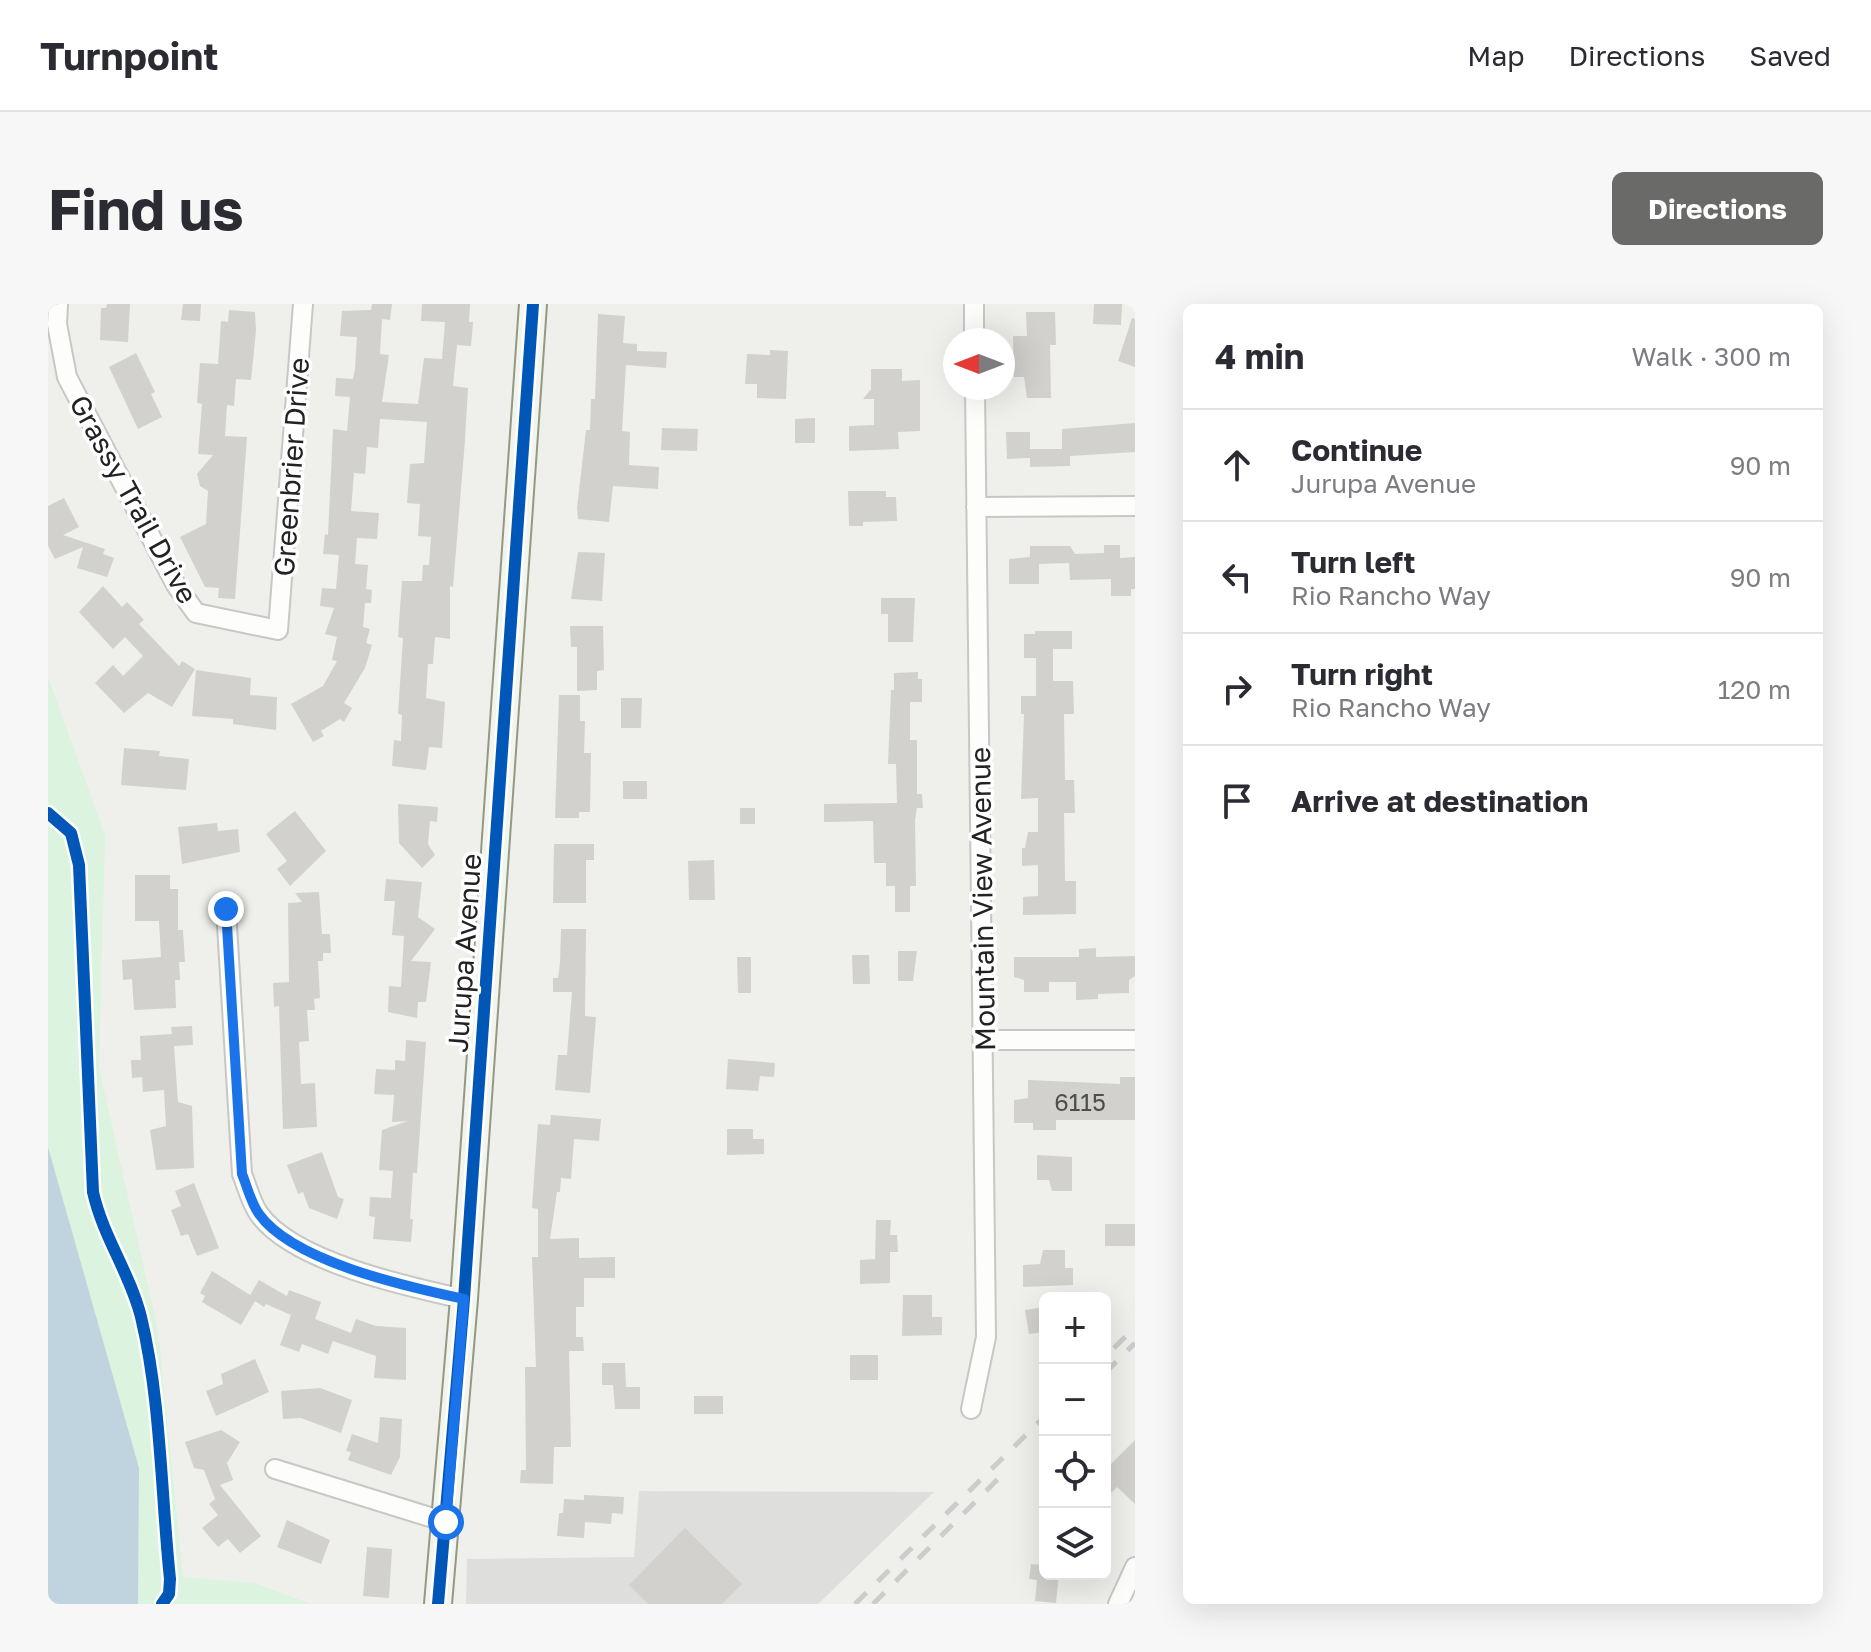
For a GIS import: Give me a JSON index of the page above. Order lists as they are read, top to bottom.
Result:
{
  "streets": {
    "main road": ["Jurupa Avenue"],
    "street": ["Greenbrier Drive", "Grassy Trail Drive", "Mountain View Avenue"]
  },
  "crossings": [
    ["Greenbrier Drive", "Grassy Trail Drive"]
  ],
  "house_numbers": ["6115"],
  "north": "left",
  "page": {
    "header": "Turnpoint",
    "nav": ["Map", "Directions", "Saved"],
    "buttons": "Directions",
    "title": "Find us",
    "heading": ["4 min", "Walk · 300 m"],
    "list": [
      ["Continue", "Jurupa Avenue", "90 m"],
      ["Turn left", "Rio Rancho Way", "90 m"],
      ["Turn right", "Rio Rancho Way", "120 m"],
      "Arrive at destination"
    ],
    "map_buttons": ["+", "−"]
  }
}
